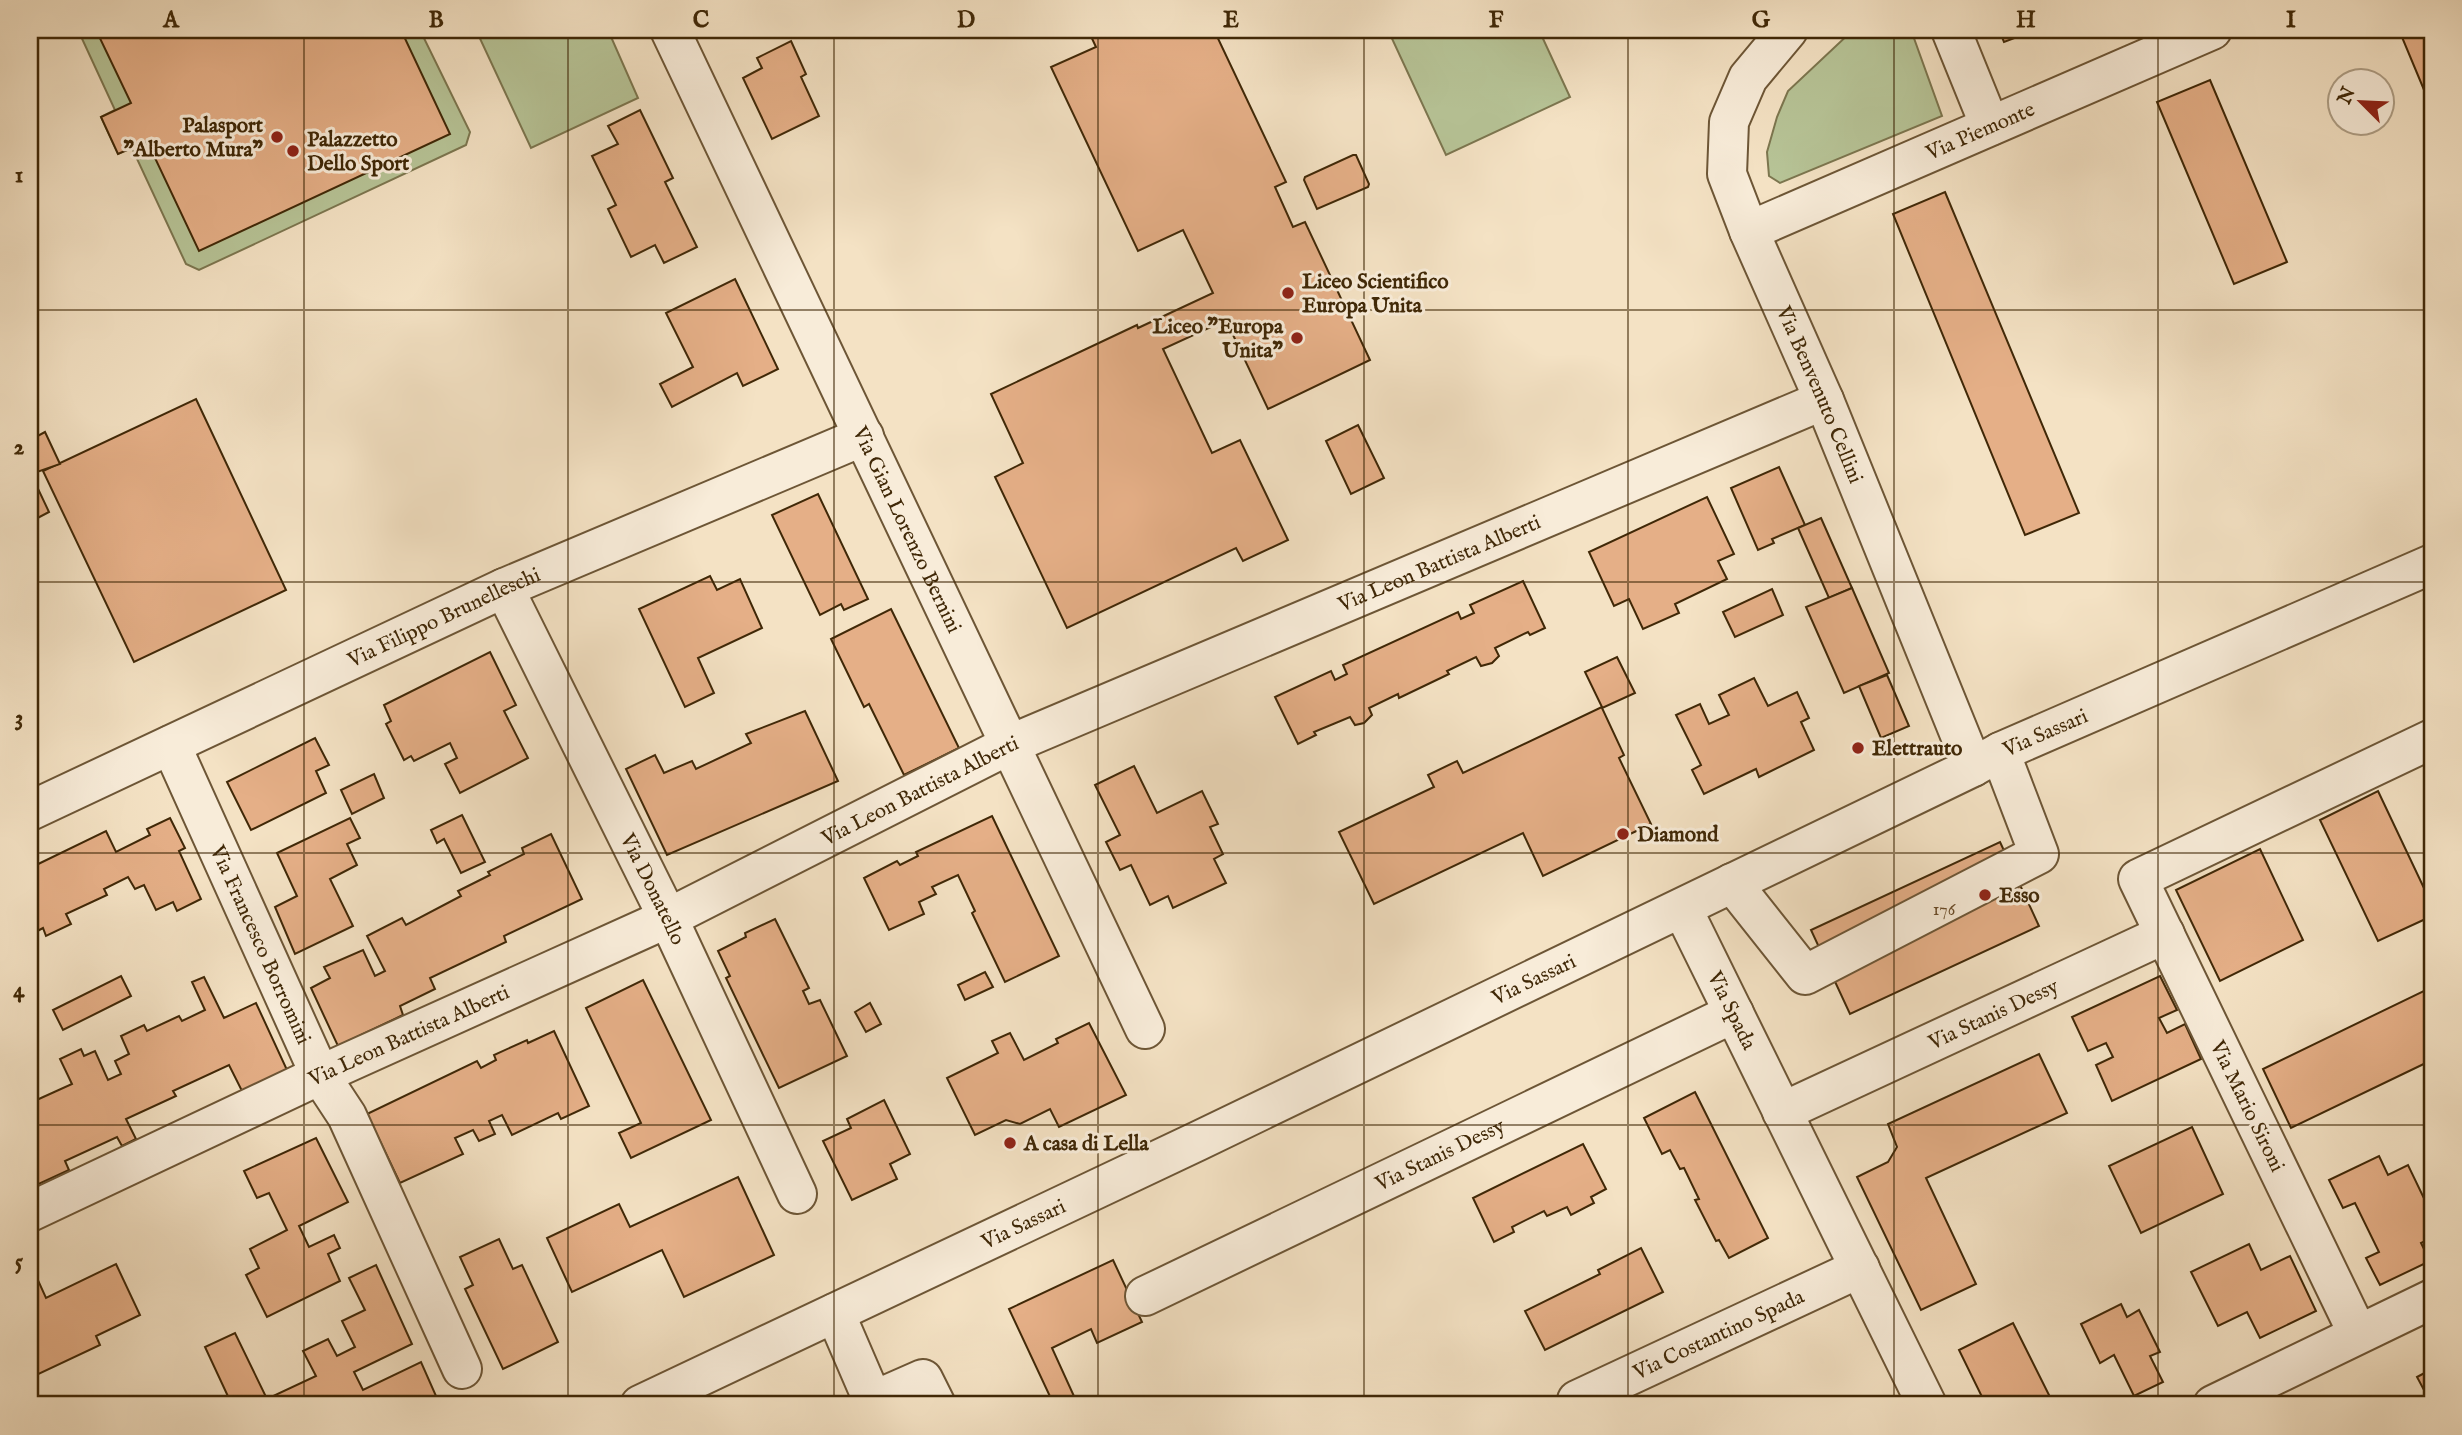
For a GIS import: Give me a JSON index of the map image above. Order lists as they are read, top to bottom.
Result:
{
  "streets": {
    "street": [
      "Via Piemonte",
      "Via Benvenuto Cellini",
      "Via Gian Lorenzo Bernini",
      "Via Leon Battista Alberti",
      "Via Filippo Brunelleschi",
      "Via Sassari",
      "Via Donatello",
      "Via Francesco Borromini",
      "Via Spada",
      "Via Stanis Dessy",
      "Via Mario Sironi",
      "Via Costantino Spada"
    ]
  },
  "crossings": [
    ["Via Piemonte", "Via Benvenuto Cellini"],
    ["Via Benvenuto Cellini", "Via Leon Battista Alberti"],
    ["Via Benvenuto Cellini", "Via Sassari"],
    ["Via Gian Lorenzo Bernini", "Via Leon Battista Alberti"],
    ["Via Gian Lorenzo Bernini", "Via Filippo Brunelleschi"],
    ["Via Leon Battista Alberti", "Via Donatello"],
    ["Via Leon Battista Alberti", "Via Francesco Borromini"],
    ["Via Filippo Brunelleschi", "Via Donatello"],
    ["Via Filippo Brunelleschi", "Via Francesco Borromini"],
    ["Via Sassari", "Via Spada"],
    ["Via Spada", "Via Stanis Dessy"],
    ["Via Stanis Dessy", "Via Mario Sironi"]
  ],
  "places": [
    "Palasport \"Alberto Mura\"",
    "Palazzetto Dello Sport",
    "Liceo Scientifico Europa Unita",
    "Liceo \"Europa Unita\"",
    "Elettrauto",
    "Diamond",
    "Esso",
    "A casa di Lella"
  ],
  "house_numbers": ["176"],
  "north": "top left",
  "grid": {
    "columns": [
      "A",
      "B",
      "C",
      "D",
      "E",
      "F",
      "G",
      "H",
      "I"
    ],
    "rows": [
      "1",
      "2",
      "3",
      "4",
      "5"
    ]
  }
}
